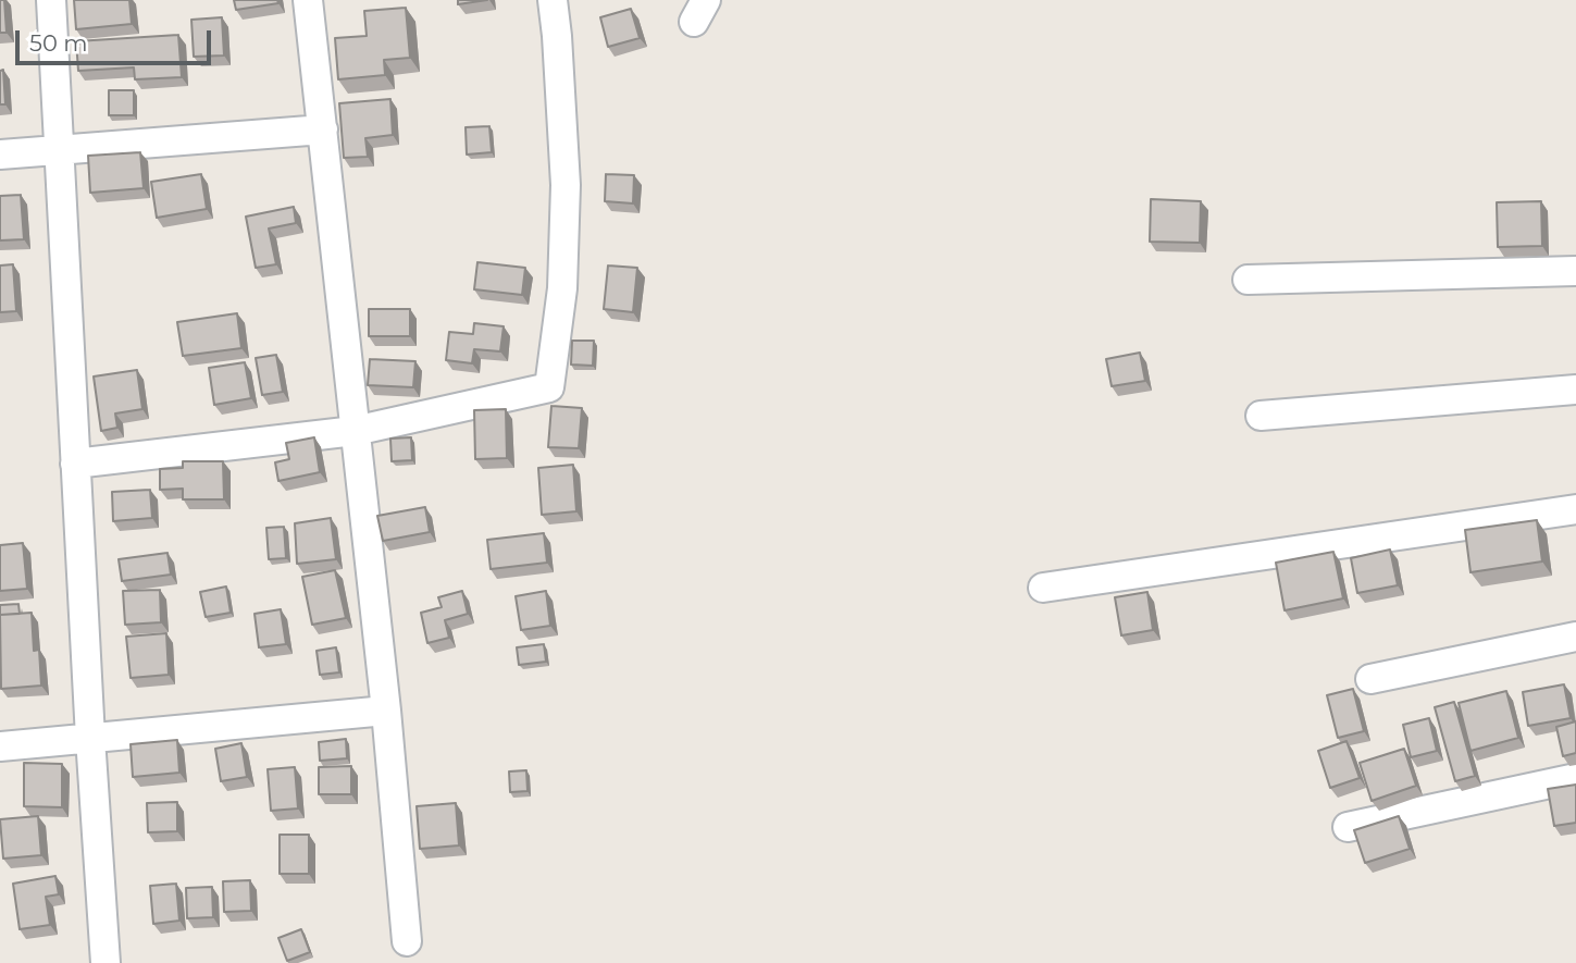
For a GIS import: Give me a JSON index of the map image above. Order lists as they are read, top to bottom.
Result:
{
  "scale_bar": "50 m"
}
